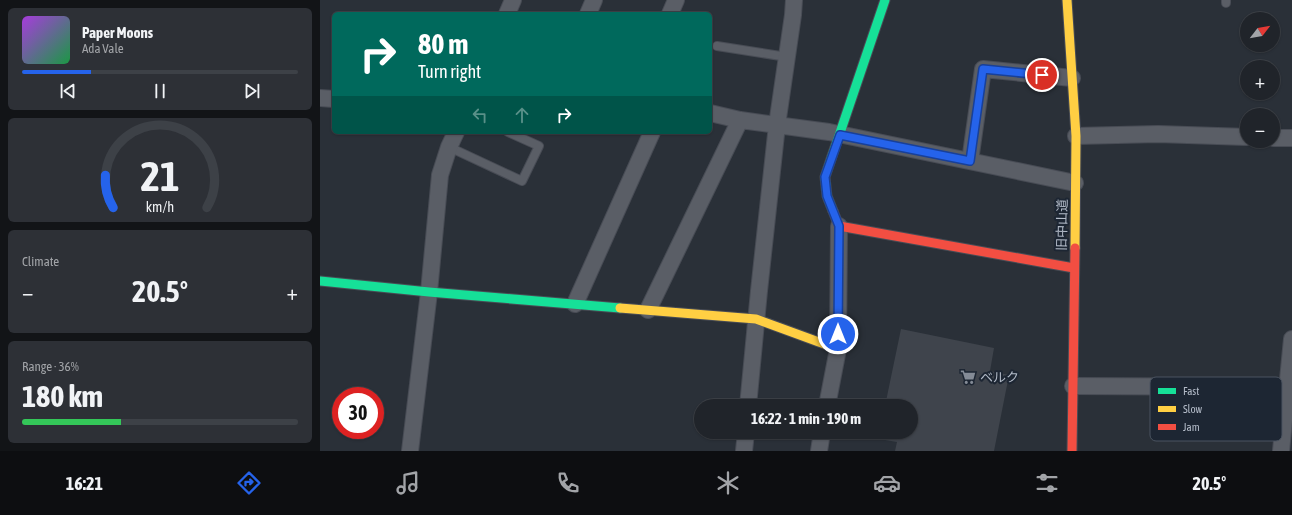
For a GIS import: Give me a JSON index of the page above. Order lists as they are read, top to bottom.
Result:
{
  "streets": {
    "street": ["旧中山道"]
  },
  "places": {
    "supermarket": ["ベルク"]
  },
  "legend": ["Fast", "Slow", "Jam"],
  "north": "top right",
  "page": {
    "map_buttons": ["+", "−"],
    "turn": ["80 m", "Turn right"],
    "song": ["Paper Moons", "Ada Vale"],
    "tile": [
      "Climate",
      ["Range · 36%", "180 km"]
    ],
    "heat": ["−", "20.5°", "+"],
    "limit": "30",
    "trip": "16:22 · 1 min · 190 m",
    "tabs": ["16:21", "20.5°"],
    "gauge": ["21", "km/h"]
  }
}
